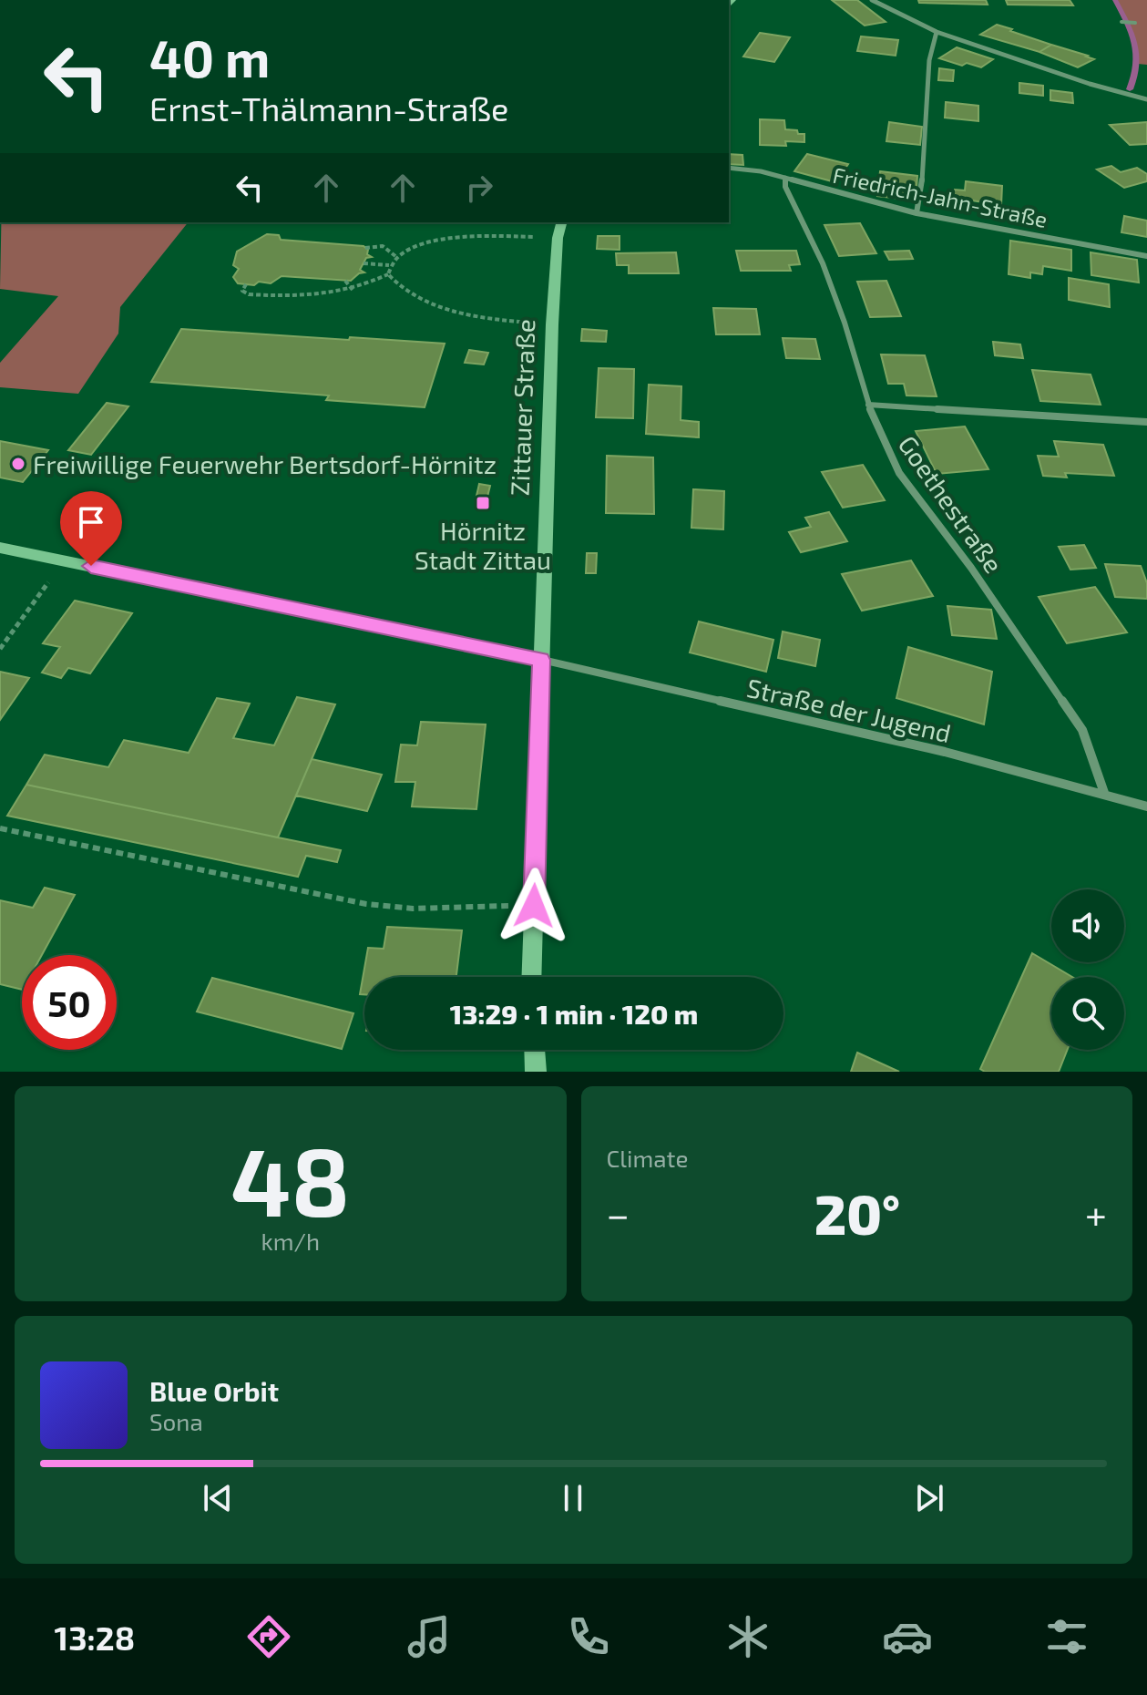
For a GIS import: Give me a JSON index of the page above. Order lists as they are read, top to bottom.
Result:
{
  "streets": {
    "main road": ["Zittauer Straße"],
    "street": ["Friedrich-Jahn-Straße", "Goethestraße", "Straße der Jugend"]
  },
  "crossings": [
    ["Friedrich-Jahn-Straße", "Goethestraße"],
    ["Zittauer Straße", "Straße der Jugend"],
    ["Goethestraße", "Straße der Jugend"]
  ],
  "places": {
    "other": ["Freiwillige Feuerwehr Bertsdorf-Hörnitz"],
    "transit": ["Hörnitz Stadt Zittau"]
  },
  "page": {
    "turn": ["40 m", "Ernst-Thälmann-Straße"],
    "limit": "50",
    "trip": "13:29 · 1 min · 120 m",
    "tile": [
      ["48", "km/h"],
      "Climate"
    ],
    "heat": ["−", "20°", "+"],
    "song": ["Blue Orbit", "Sona"],
    "tabs": "13:28"
  }
}
